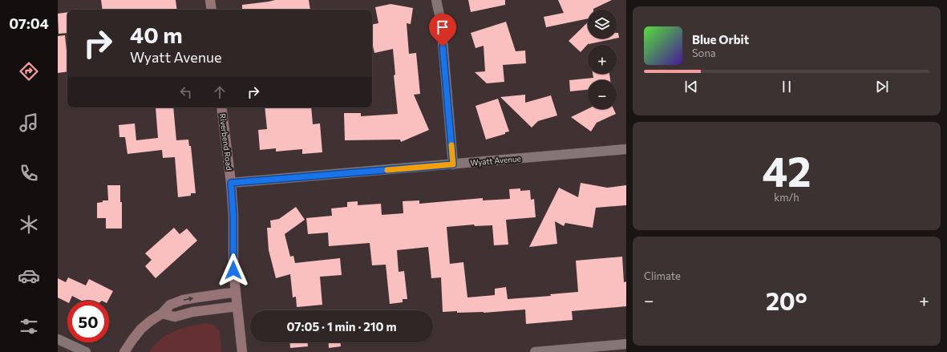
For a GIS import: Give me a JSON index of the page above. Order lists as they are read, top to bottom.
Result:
{
  "streets": {
    "main road": ["Riverbend Road"],
    "street": ["Wyatt Avenue"]
  },
  "crossings": [
    ["Riverbend Road", "Wyatt Avenue"]
  ],
  "page": {
    "tabs": "07:04",
    "map_buttons": ["+", "−"],
    "turn": ["40 m", "Wyatt Avenue"],
    "song": ["Blue Orbit", "Sona"],
    "tile": [
      ["42", "km/h"],
      "Climate"
    ],
    "heat": ["−", "20°", "+"],
    "limit": "50",
    "trip": "07:05 · 1 min · 210 m"
  }
}
